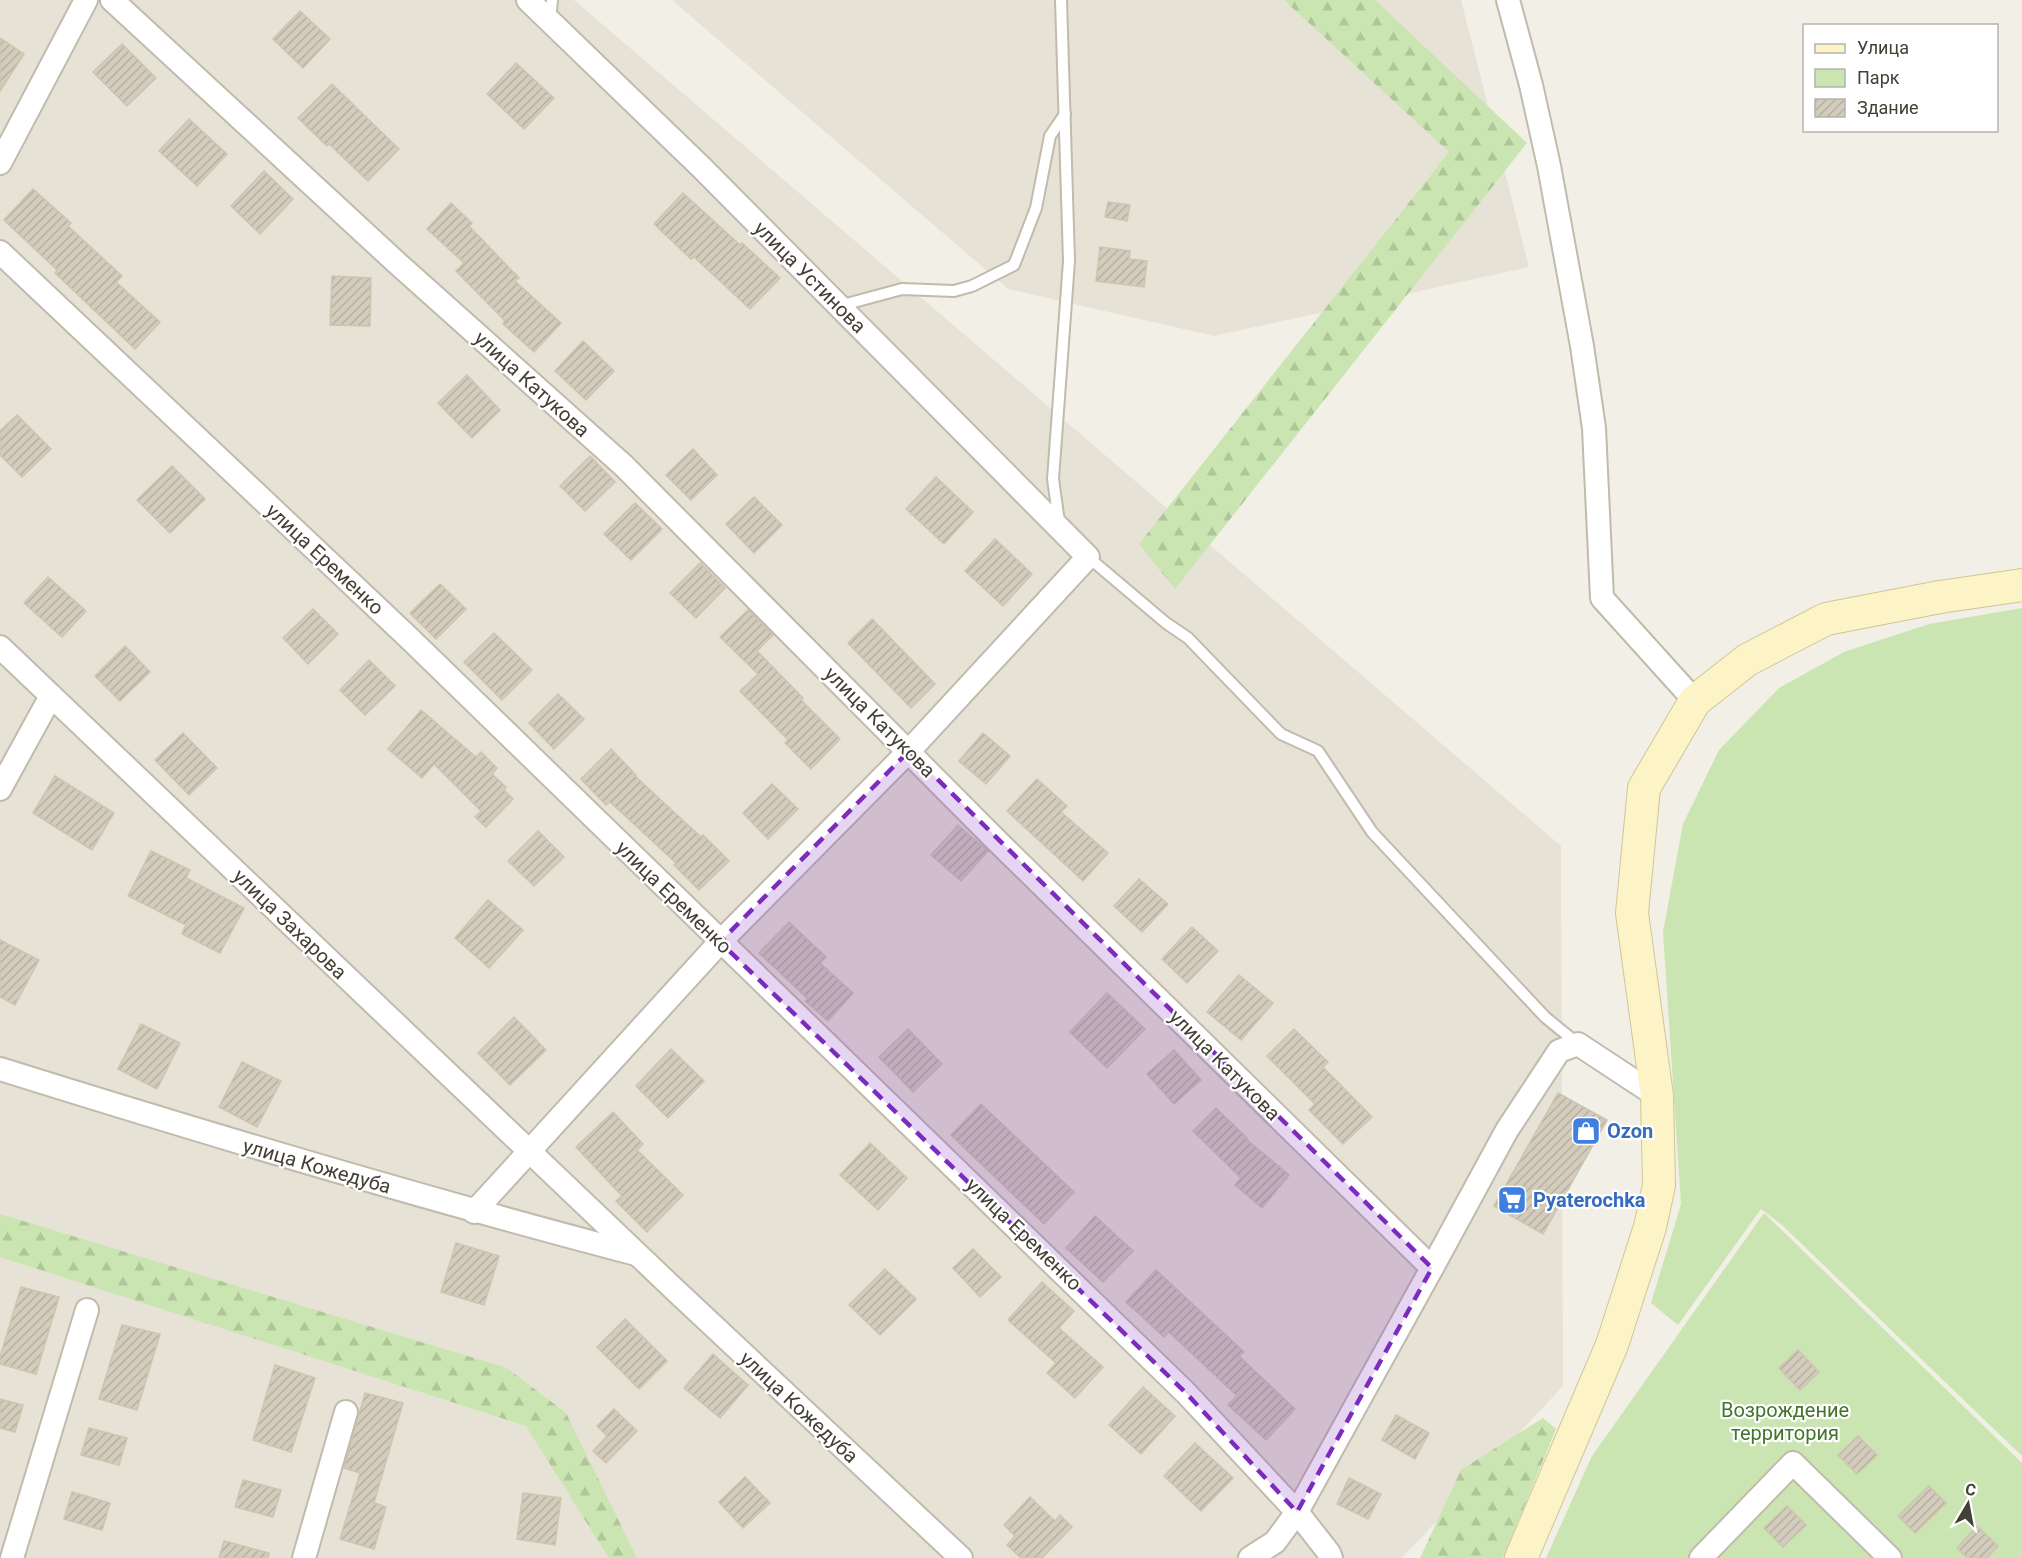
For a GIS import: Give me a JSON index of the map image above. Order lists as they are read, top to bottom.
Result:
{
  "streets": {
    "street": [
      "улица Устинова",
      "улица Катукова",
      "улица Еременко",
      "улица Захарова",
      "улица Кожедуба"
    ]
  },
  "crossings": [
    ["улица Захарова", "улица Кожедуба"]
  ],
  "parks": ["Возрождение территория"],
  "places": {
    "shop": ["Ozon"],
    "supermarket": ["Pyaterochka"]
  },
  "legend": ["Улица", "Парк", "Здание"],
  "north": "top"
}
